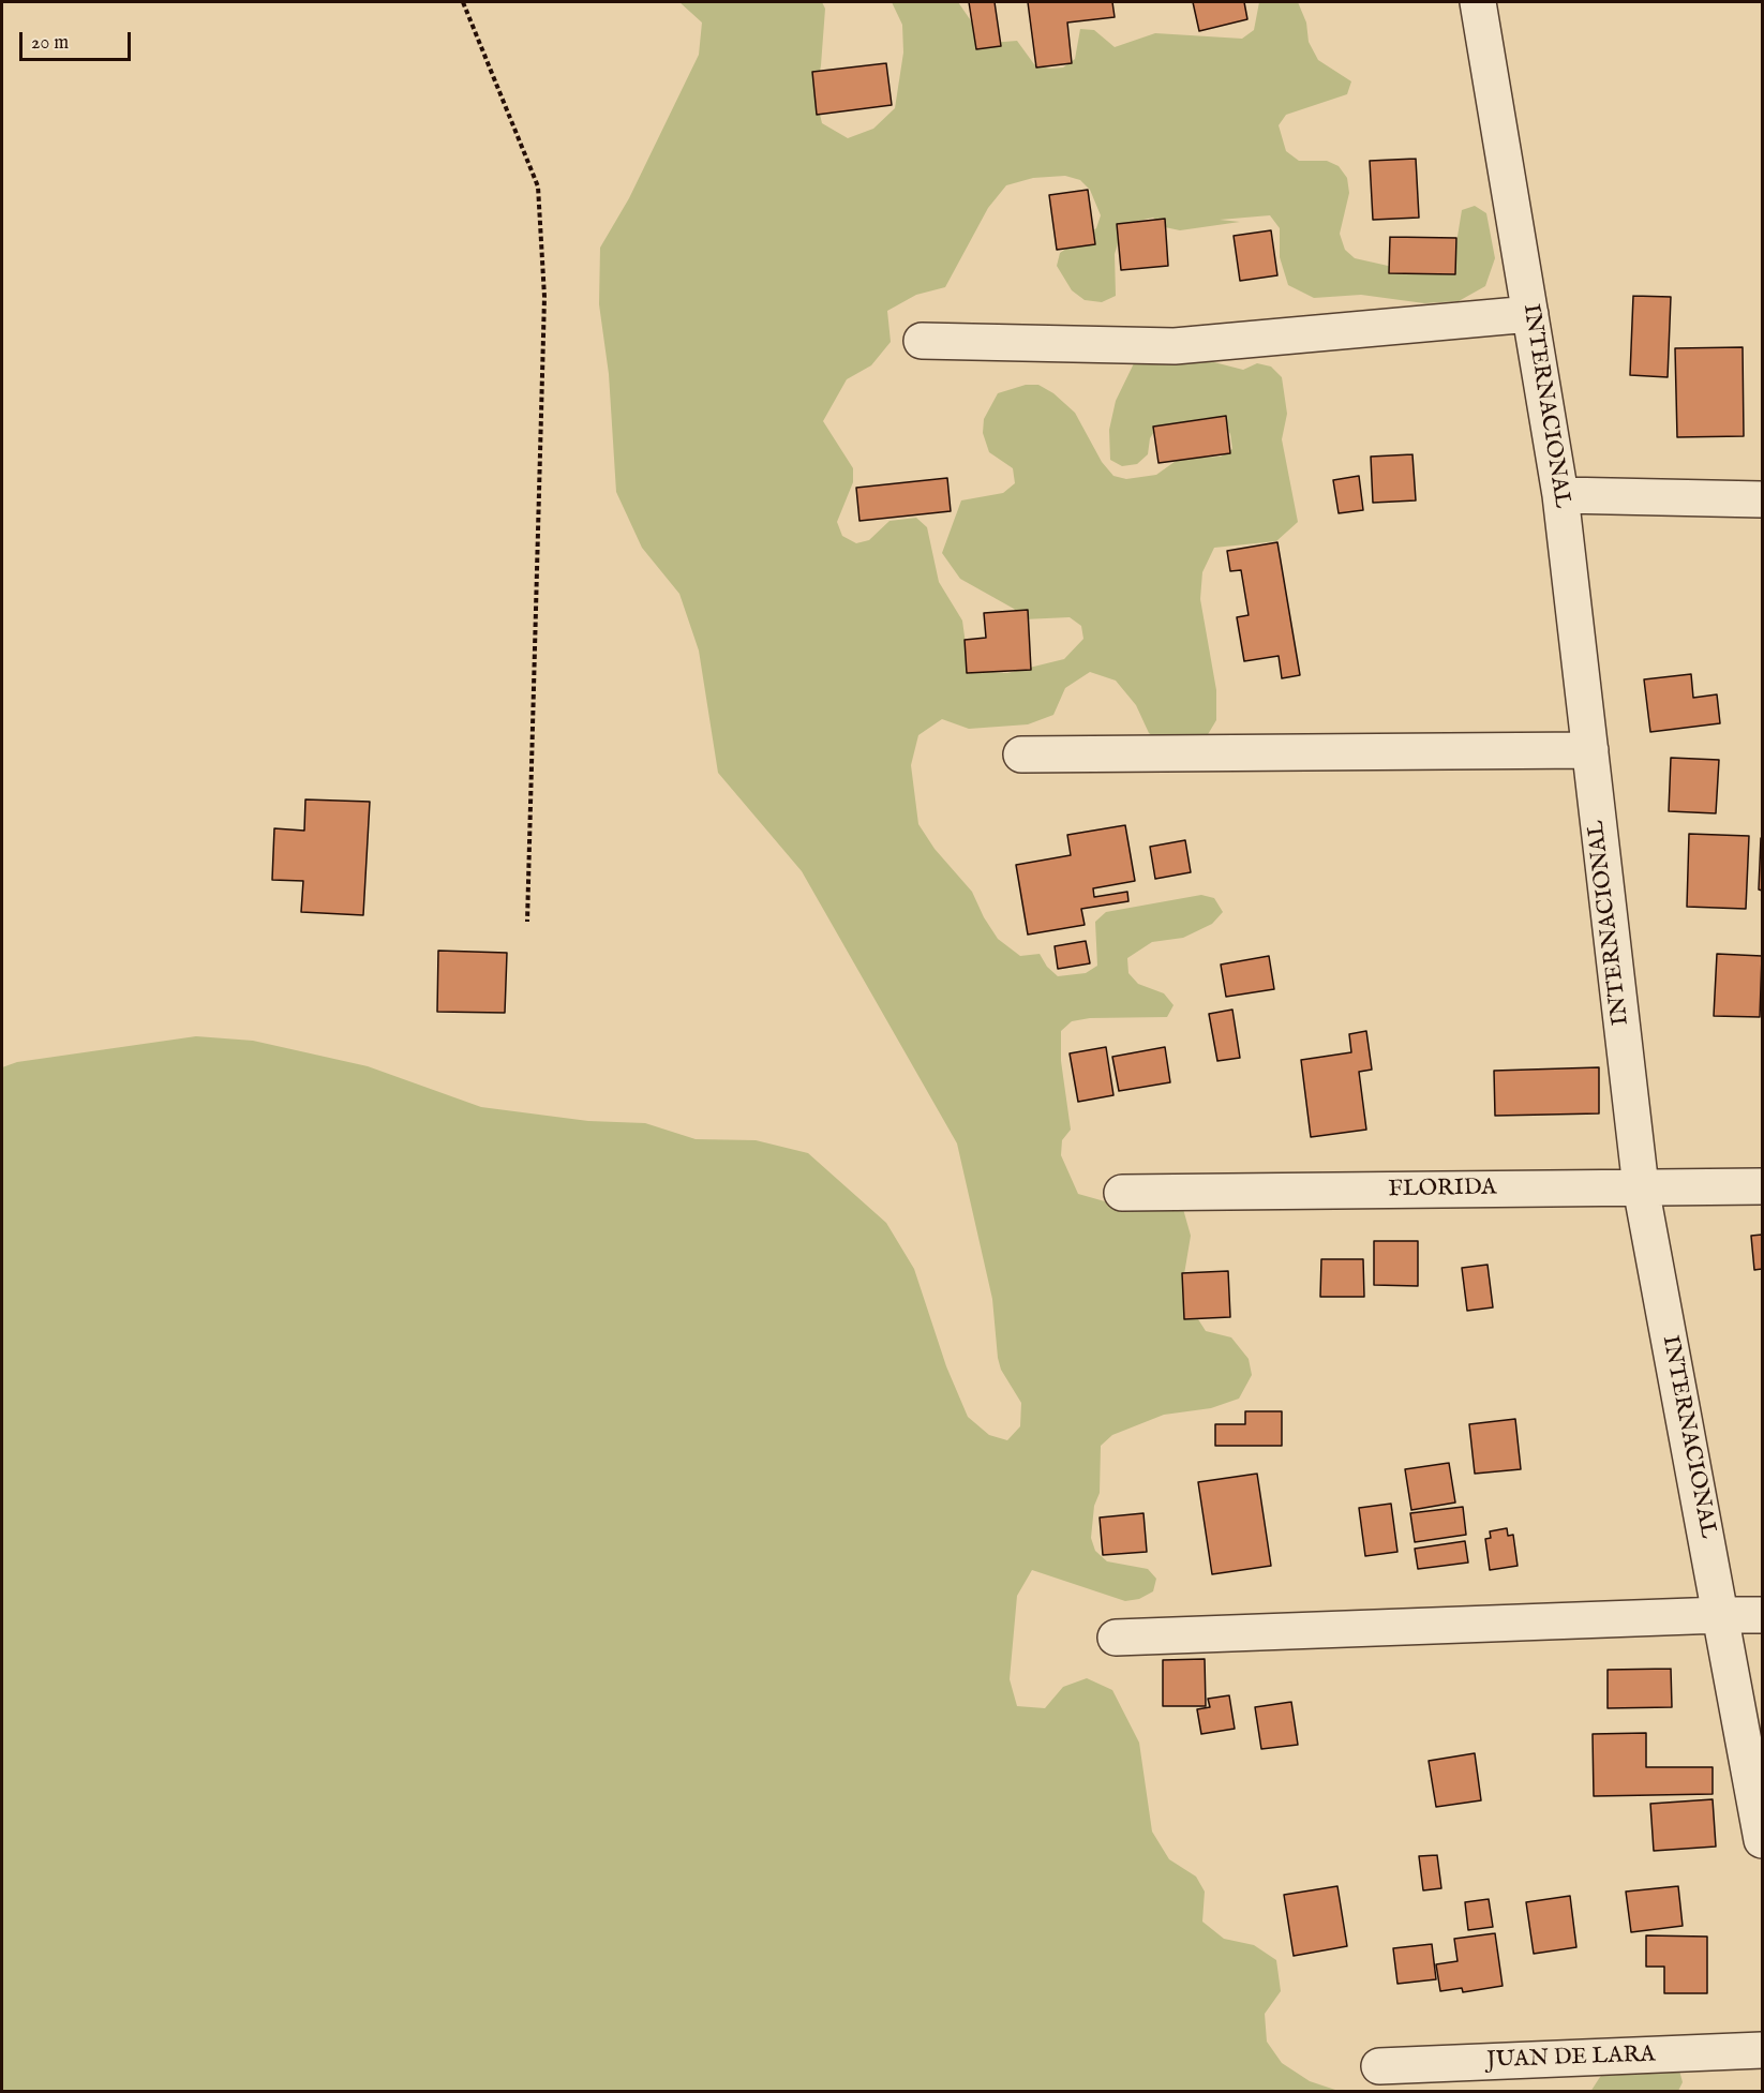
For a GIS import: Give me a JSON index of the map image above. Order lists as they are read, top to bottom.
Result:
{
  "streets": {
    "street": ["INTERNACIONAL", "FLORIDA", "JUAN DE LARA"]
  },
  "crossings": [
    ["INTERNACIONAL", "FLORIDA"]
  ],
  "scale_bar": "20 m"
}
